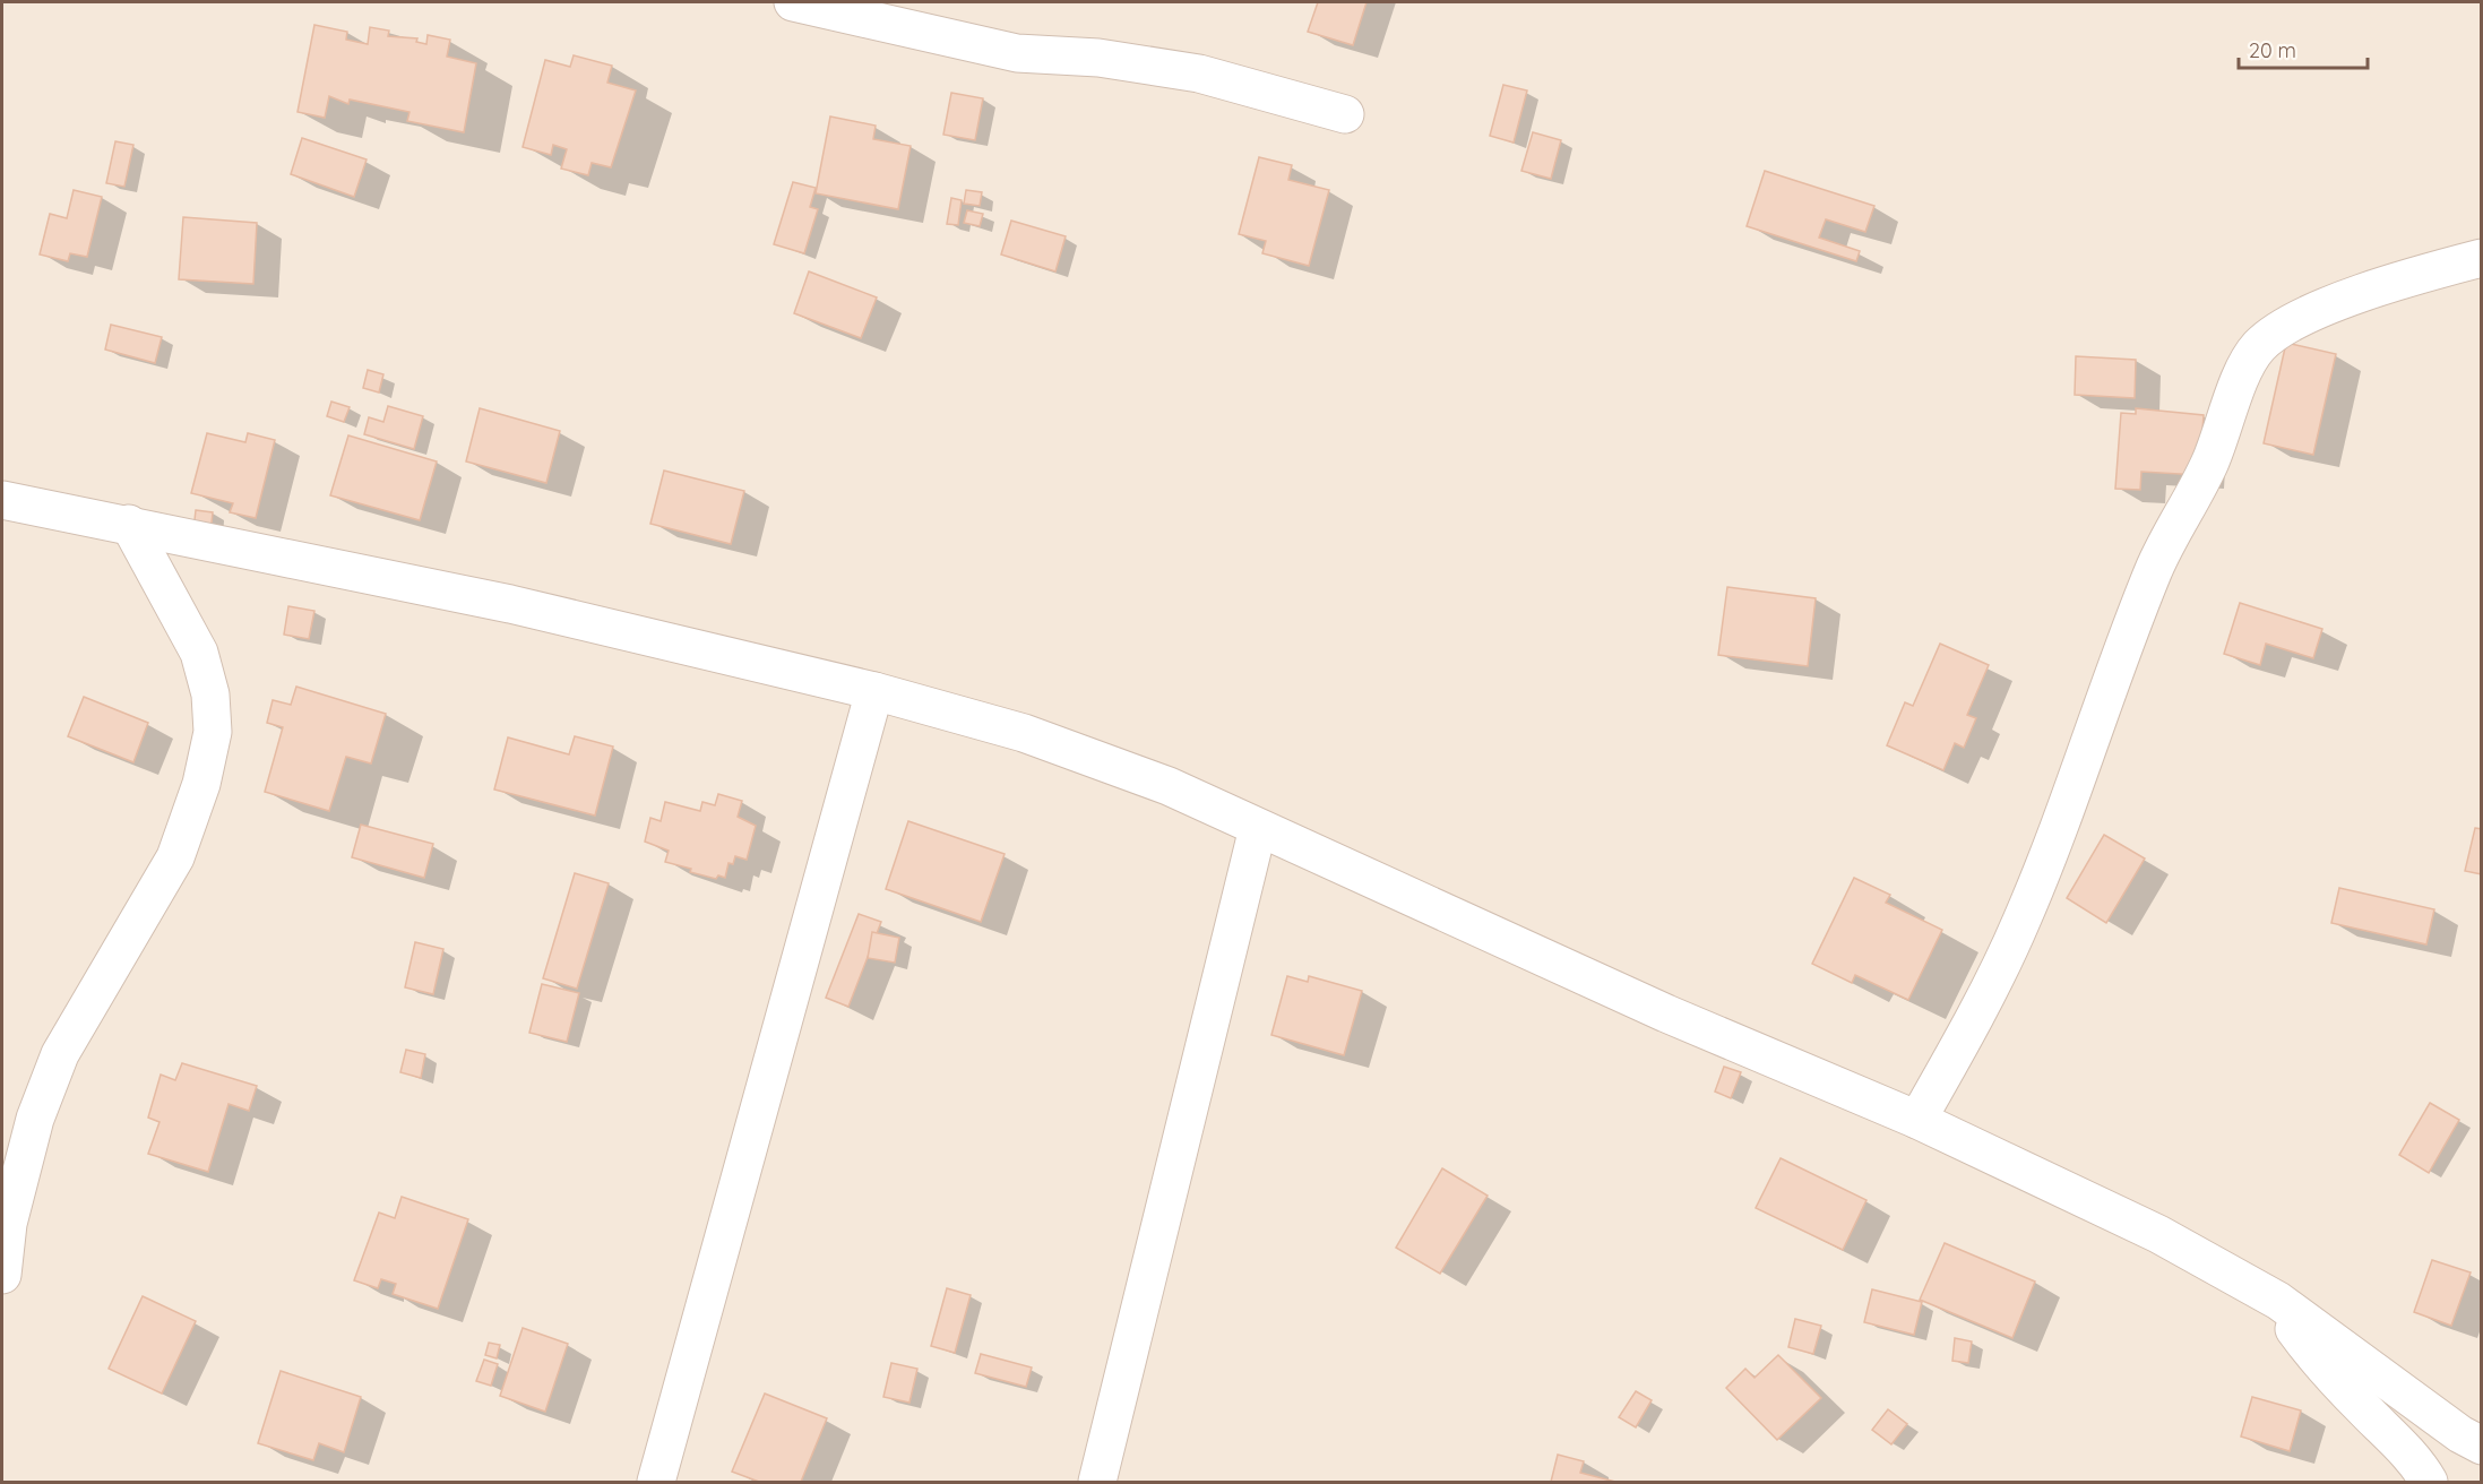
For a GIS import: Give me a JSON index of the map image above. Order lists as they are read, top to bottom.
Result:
{
  "scale_bar": "20 m"
}
